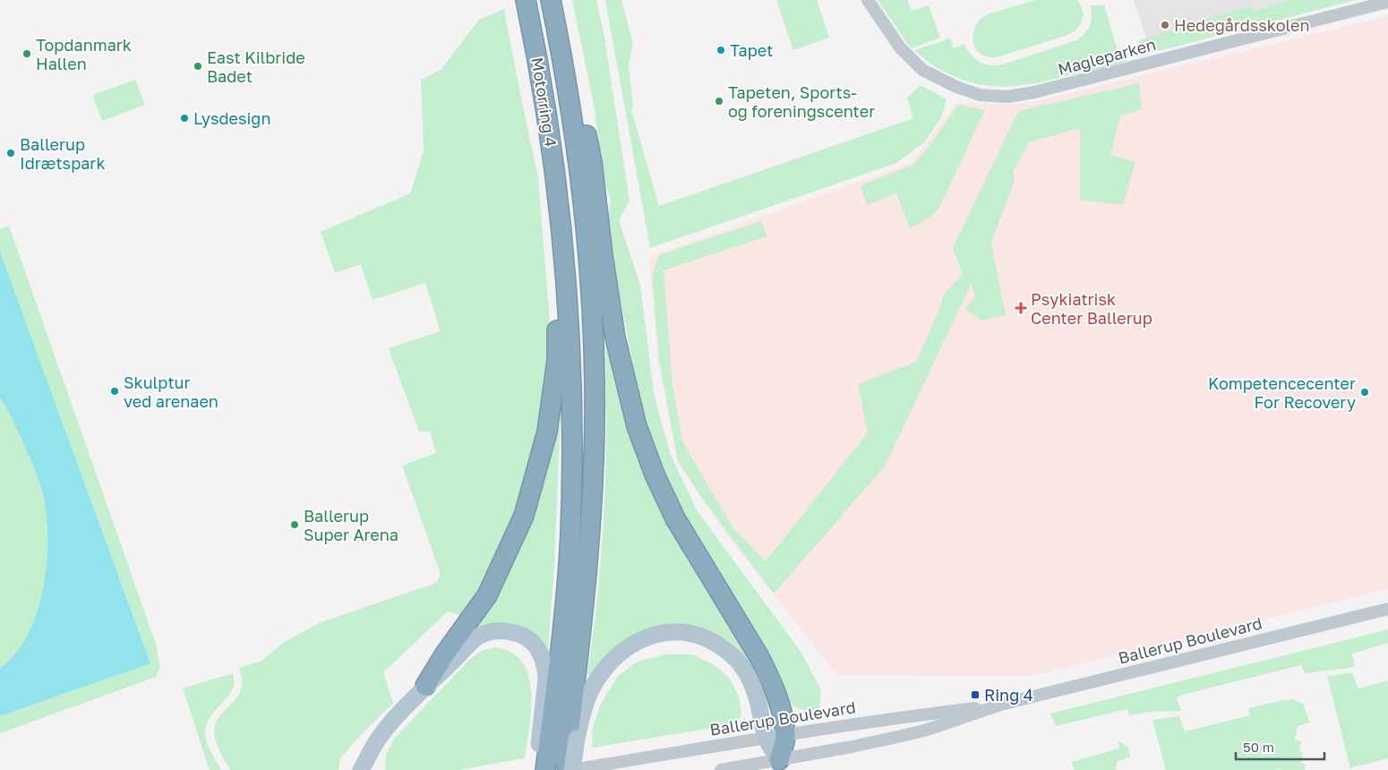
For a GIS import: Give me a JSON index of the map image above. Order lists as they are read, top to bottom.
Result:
{
  "streets": {
    "highway": ["Motorring 4"],
    "street": ["Magleparken", "Ballerup Boulevard"]
  },
  "places": {
    "other": [
      "Hedegårdsskolen",
      "Tapet",
      "Topdanmark Hallen",
      "East Kilbride Badet",
      "Tapeten, Sports- og foreningscenter",
      "Lysdesign",
      "Ballerup Idrætspark",
      "Skulptur ved arenaen",
      "Kompetencecenter For Recovery",
      "Ballerup Super Arena"
    ],
    "health": ["Psykiatrisk Center Ballerup"],
    "transit": ["Ring 4"]
  },
  "scale_bar": "50 m"
}
